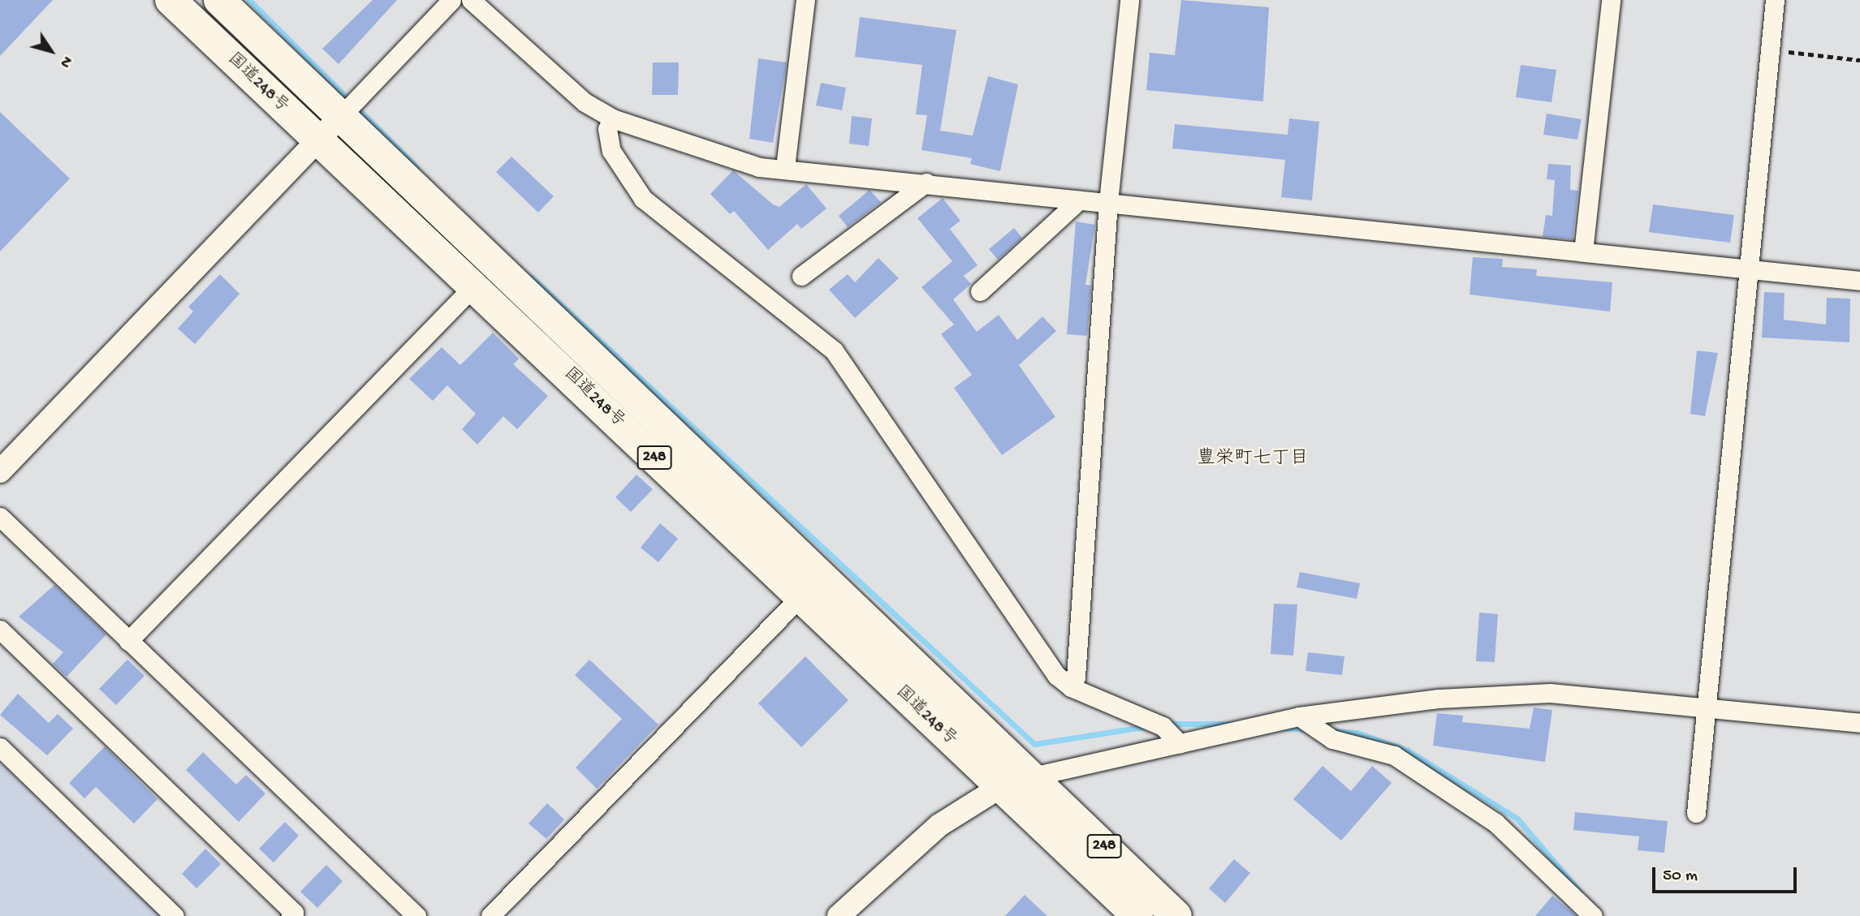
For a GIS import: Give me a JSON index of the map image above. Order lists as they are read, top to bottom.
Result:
{
  "streets": {
    "highway": ["国道248号", "248"]
  },
  "districts": ["豊栄町七丁目"],
  "scale_bar": "50 m",
  "north": "bottom right"
}
